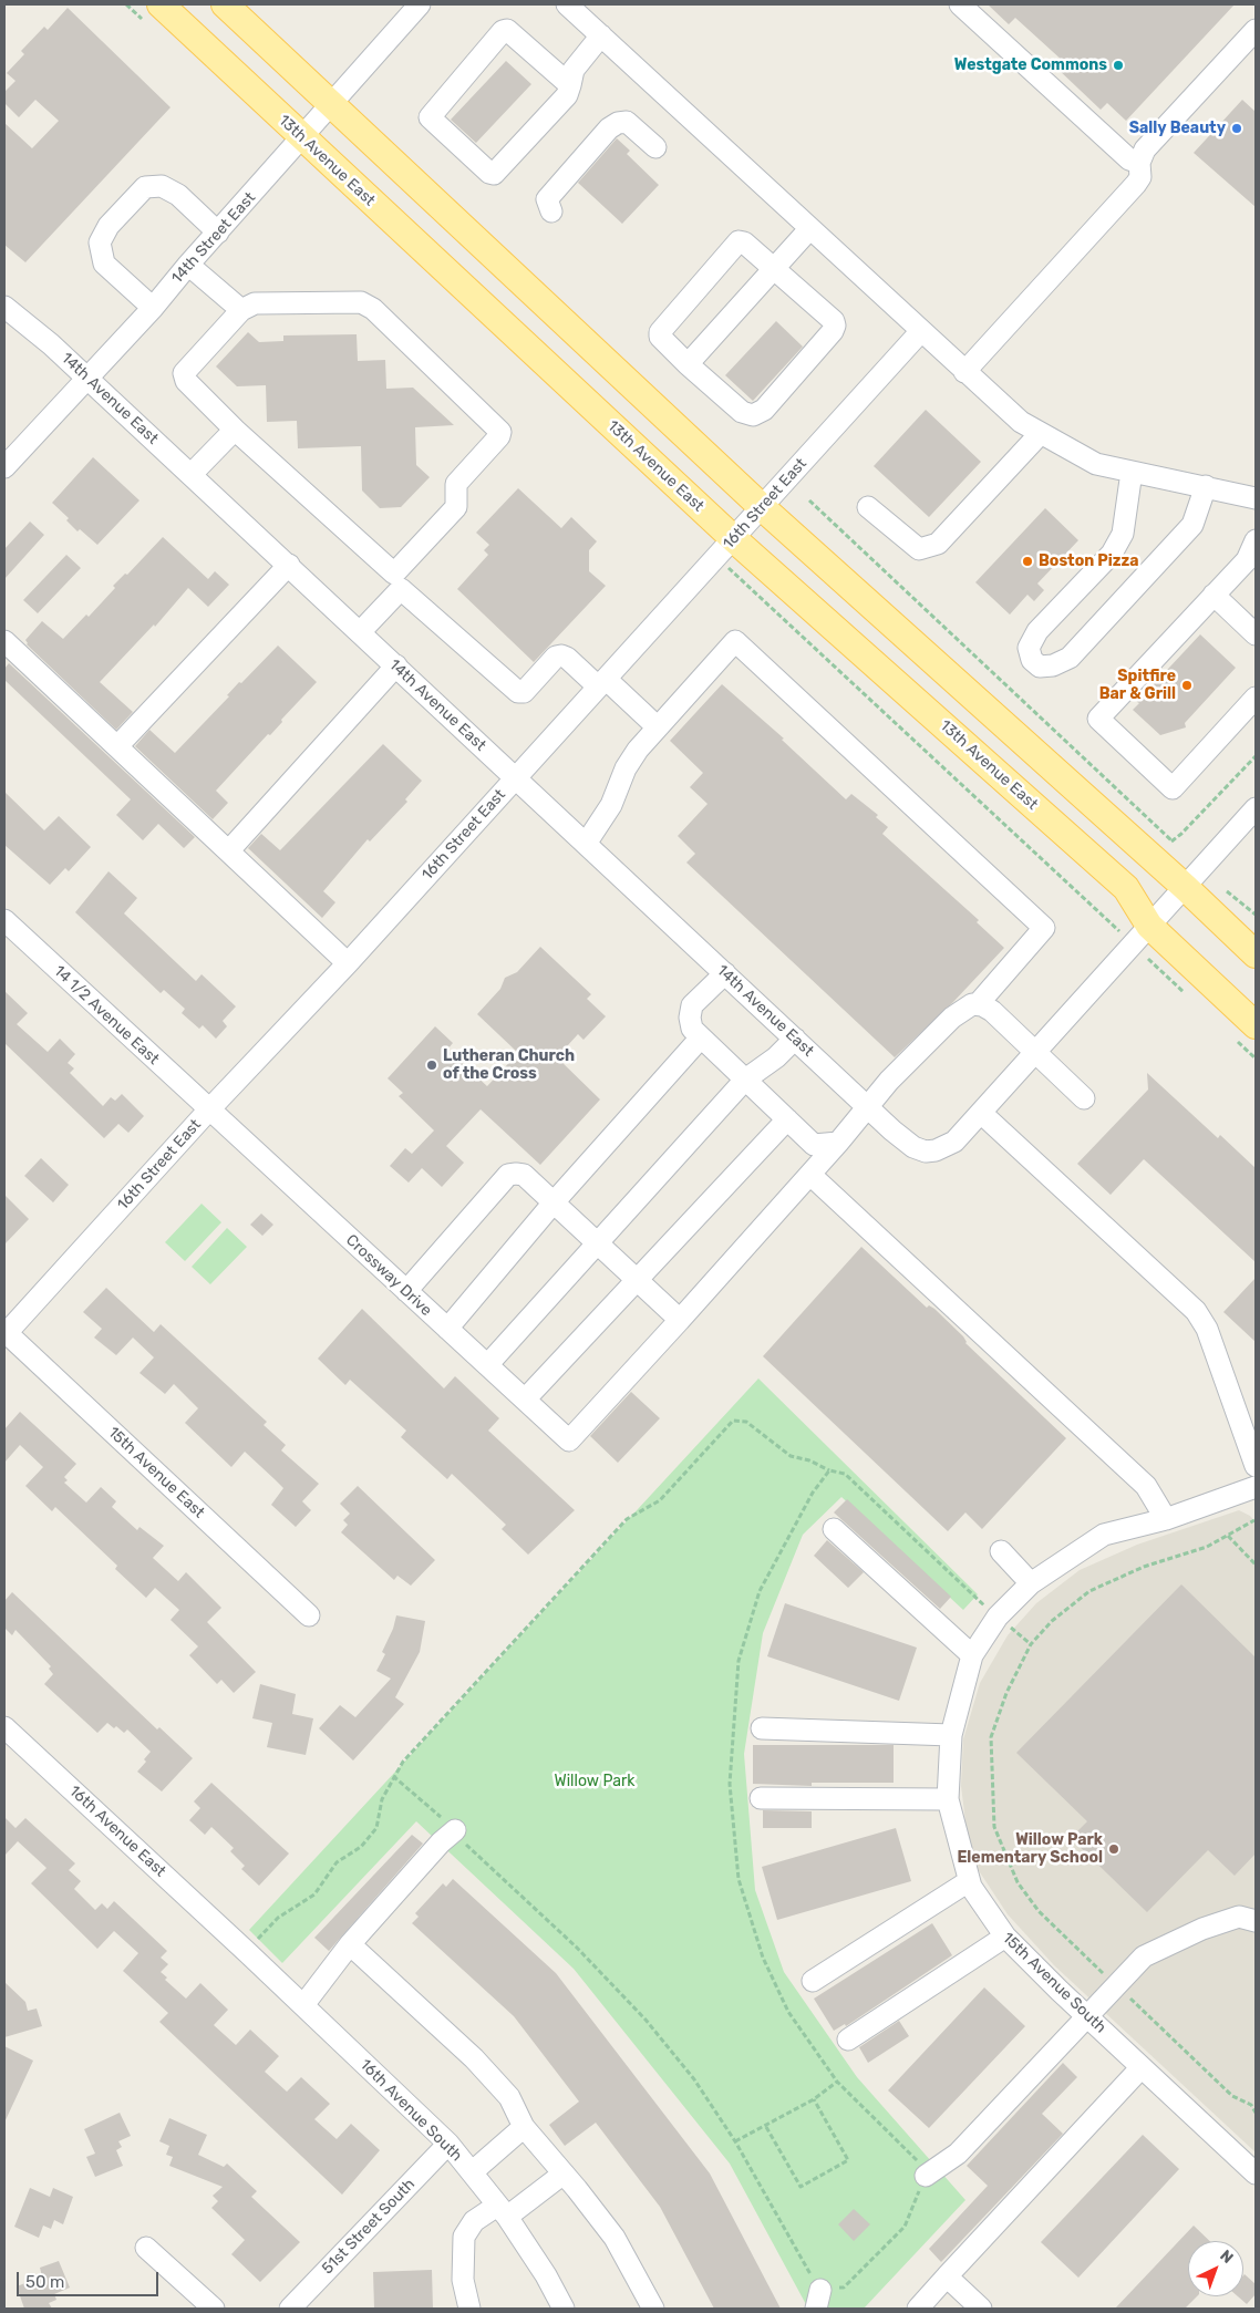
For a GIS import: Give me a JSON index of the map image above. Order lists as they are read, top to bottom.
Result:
{
  "streets": {
    "main road": ["13th Avenue East"],
    "street": [
      "14th Street East",
      "14th Avenue East",
      "16th Street East",
      "14 1/2 Avenue East",
      "Crossway Drive",
      "15th Avenue East",
      "16th Avenue East",
      "15th Avenue South",
      "16th Avenue South",
      "51st Street South"
    ]
  },
  "crossings": [
    ["13th Avenue East", "14th Street East"],
    ["13th Avenue East", "14th Avenue East"],
    ["13th Avenue East", "16th Street East"],
    ["14th Street East", "14th Avenue East"],
    ["14th Avenue East", "16th Street East"],
    ["16th Street East", "14 1/2 Avenue East"],
    ["16th Street East", "Crossway Drive"],
    ["16th Street East", "15th Avenue East"],
    ["14 1/2 Avenue East", "Crossway Drive"],
    ["16th Avenue East", "16th Avenue South"],
    ["16th Avenue South", "51st Street South"]
  ],
  "parks": ["Willow Park"],
  "places": [
    "Westgate Commons",
    "Sally Beauty",
    "Boston Pizza",
    "Spitfire Bar & Grill",
    "Lutheran Church of the Cross",
    "Willow Park Elementary School"
  ],
  "scale_bar": "50 m",
  "north": "top right"
}
